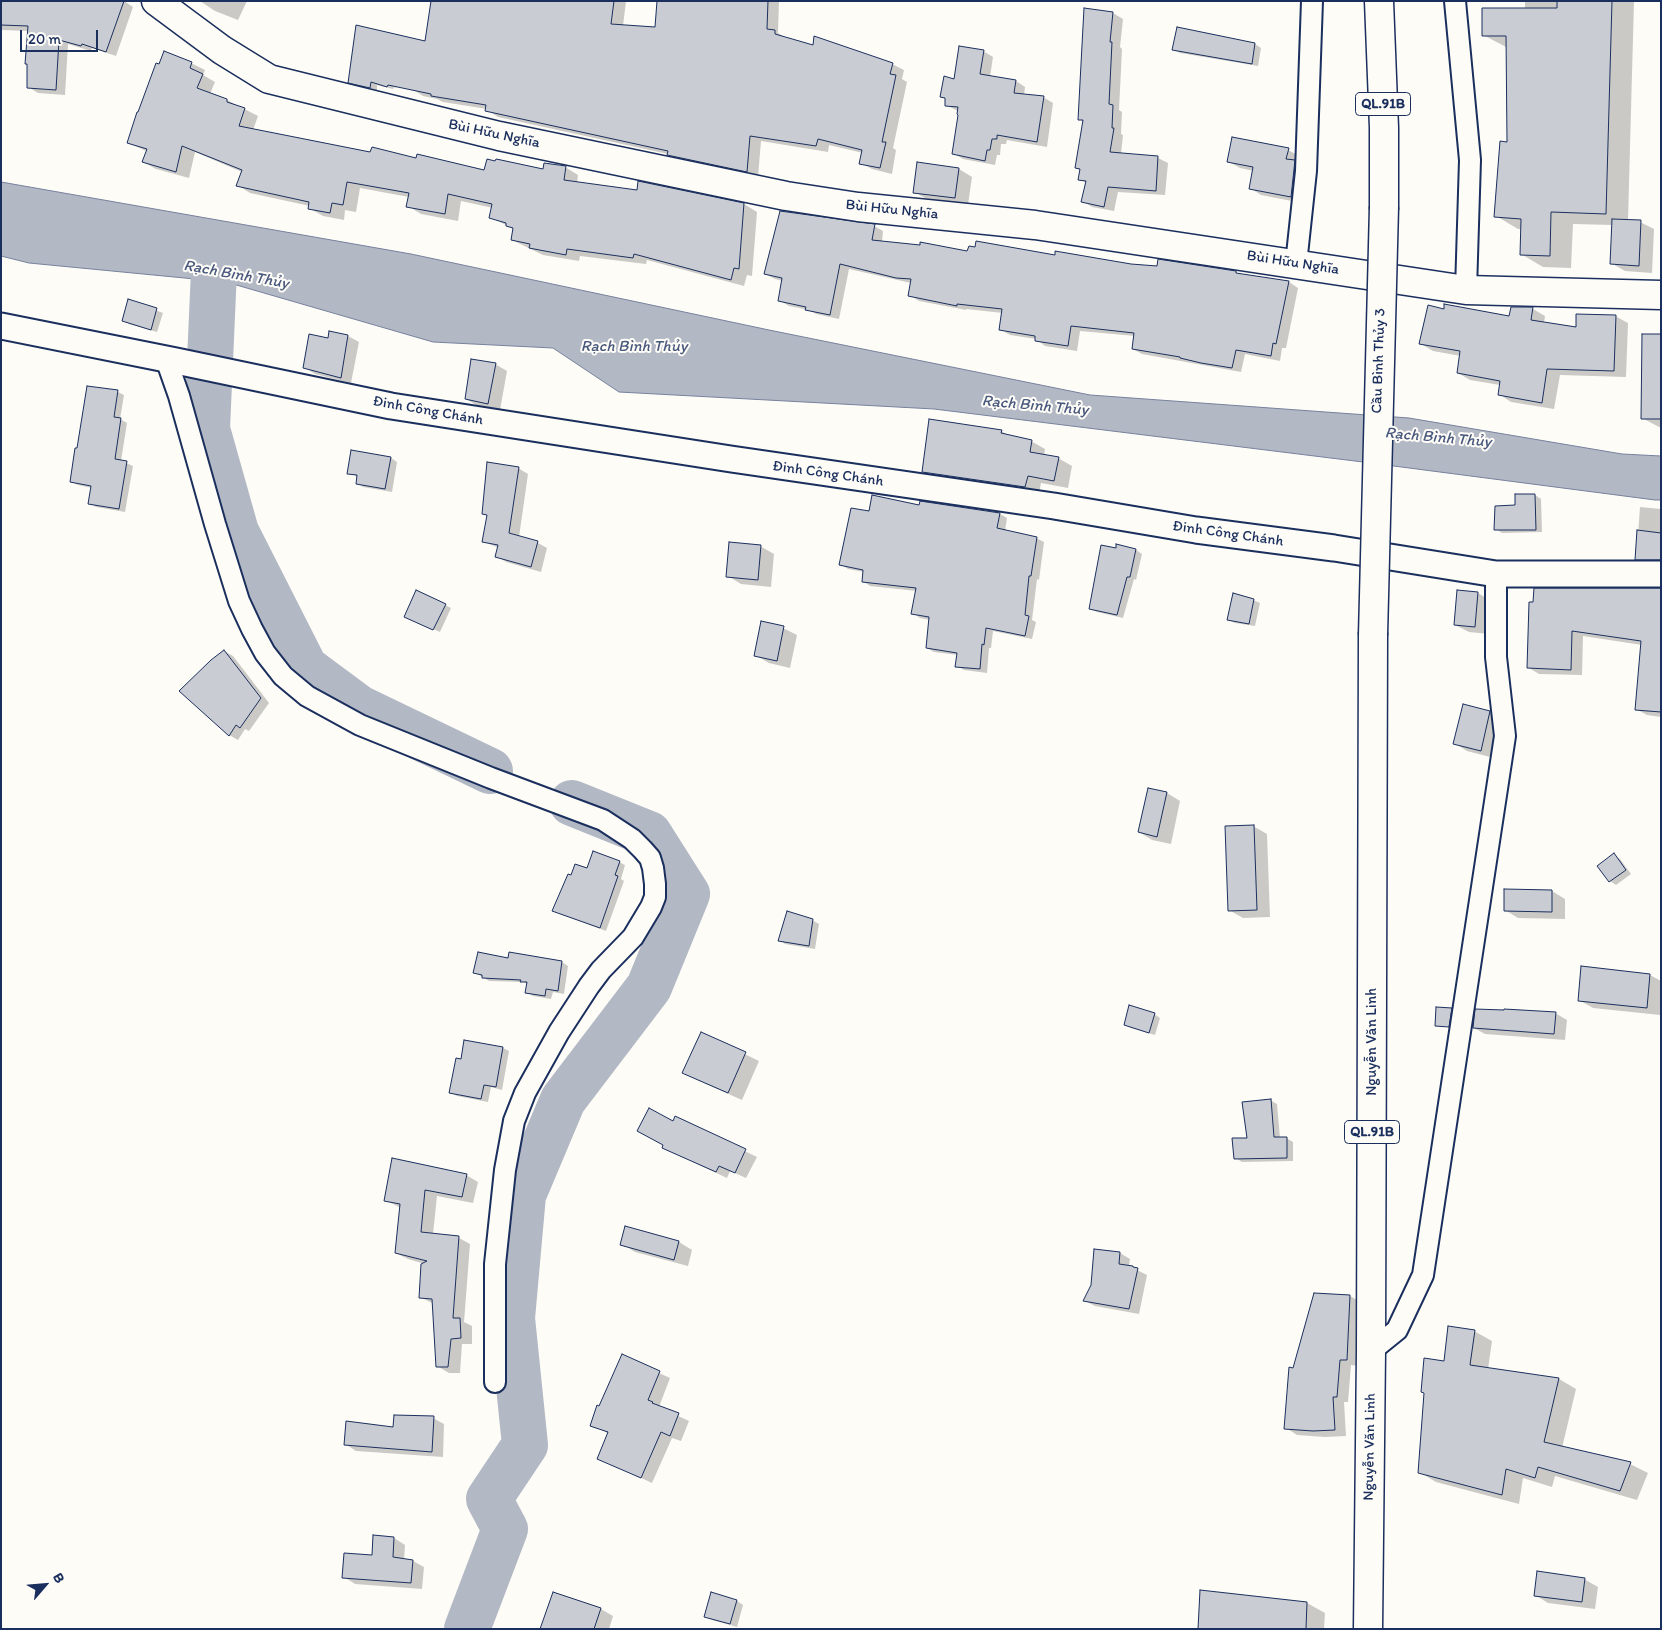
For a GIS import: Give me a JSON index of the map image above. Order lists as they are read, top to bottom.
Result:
{
  "streets": {
    "main road": [
      "QL.91B",
      "Bùi Hữu Nghĩa",
      "Cầu Bình Thủy 3",
      "Nguyễn Văn Linh"
    ],
    "street": ["Đinh Công Chánh"]
  },
  "crossings": [
    ["Cầu Bình Thủy 3", "Nguyễn Văn Linh"]
  ],
  "water": ["Rạch Bình Thủy"],
  "scale_bar": "20 m",
  "north": "top right"
}
